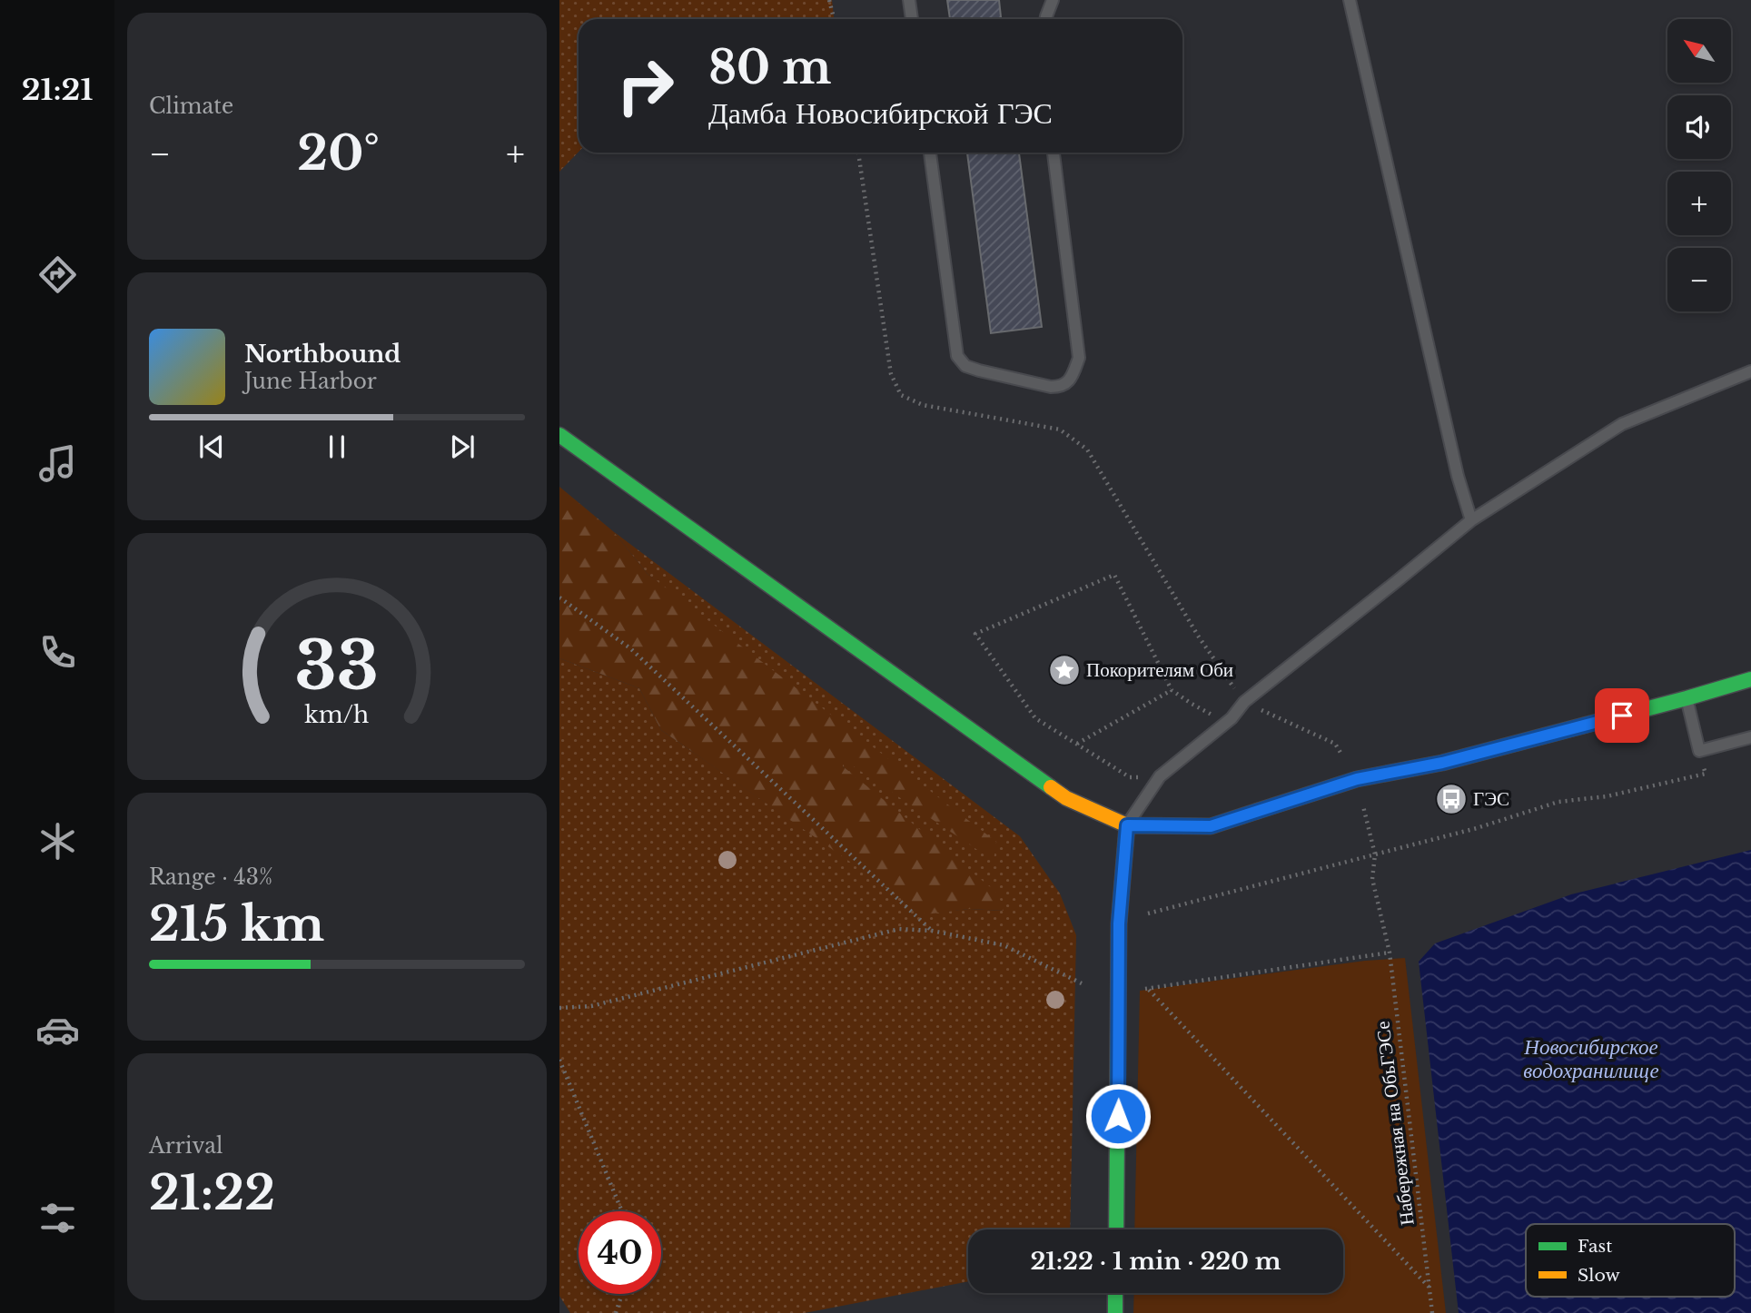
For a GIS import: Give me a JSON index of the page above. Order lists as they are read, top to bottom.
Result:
{
  "streets": {
    "path": ["Набережная на ОбьГЭСе"]
  },
  "water": ["Новосибирское водохранилище"],
  "places": {
    "place": ["Покорителям Оби"],
    "bus stop": ["ГЭС"]
  },
  "legend": ["Fast", "Slow"],
  "north": "top left",
  "page": {
    "tabs": "21:21",
    "tile": [
      "Climate",
      ["Range · 43%", "215 km"],
      ["Arrival", "21:22"]
    ],
    "map_buttons": ["+", "−"],
    "turn": ["80 m", "Дамба Новосибирской ГЭС"],
    "heat": ["−", "20°", "+"],
    "song": ["Northbound", "June Harbor"],
    "limit": "40",
    "trip": "21:22 · 1 min · 220 m",
    "gauge": ["33", "km/h"]
  }
}
